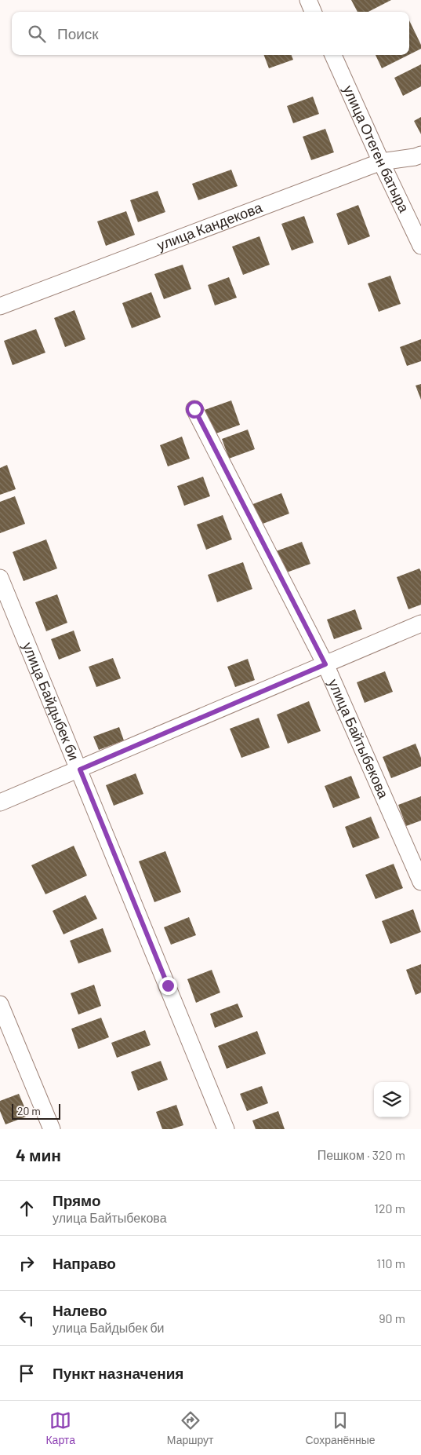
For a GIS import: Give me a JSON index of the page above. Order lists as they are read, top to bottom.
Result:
{
  "streets": {
    "street": [
      "улица Отеген батыра",
      "улица Кандекова",
      "улица Байдыбек би",
      "улица Байтыбекова"
    ]
  },
  "crossings": [
    ["улица Отеген батыра", "улица Кандекова"]
  ],
  "scale_bar": "20 m",
  "page": {
    "search": "Поиск",
    "scale": "20 m",
    "heading": ["4 мин", "Пешком · 320 m"],
    "list": [
      ["Прямо", "улица Байтыбекова", "120 m"],
      ["Направо", "110 m"],
      ["Налево", "улица Байдыбек би", "90 m"],
      "Пункт назначения"
    ],
    "nav": ["Карта", "Маршрут", "Сохранённые"]
  }
}
